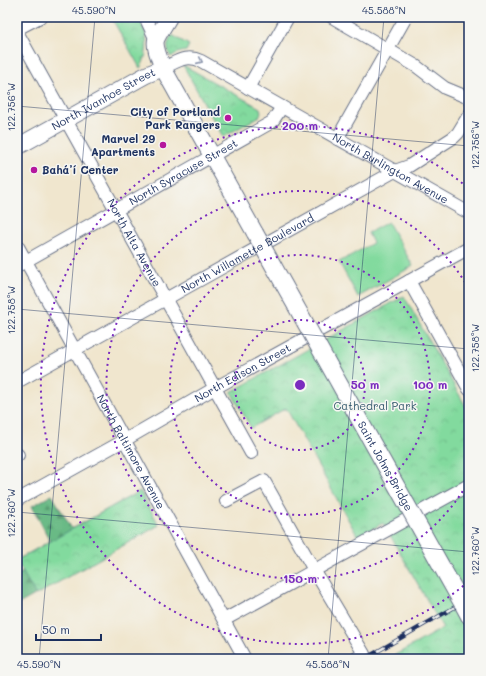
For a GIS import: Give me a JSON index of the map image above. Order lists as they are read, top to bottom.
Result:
{
  "streets": {
    "main road": ["North Ivanhoe Street", "Saint Johns Bridge"],
    "street": [
      "North Burlington Avenue",
      "North Syracuse Street",
      "North Alta Avenue",
      "North Willamette Boulevard",
      "North Edison Street",
      "North Baltimore Avenue"
    ]
  },
  "crossings": [
    ["North Ivanhoe Street", "North Burlington Avenue"],
    ["North Ivanhoe Street", "North Alta Avenue"],
    ["North Ivanhoe Street", "Saint Johns Bridge"],
    ["North Burlington Avenue", "North Syracuse Street"],
    ["North Burlington Avenue", "North Willamette Boulevard"],
    ["North Burlington Avenue", "Saint Johns Bridge"],
    ["North Syracuse Street", "North Alta Avenue"],
    ["North Syracuse Street", "North Baltimore Avenue"],
    ["North Syracuse Street", "Saint Johns Bridge"],
    ["North Alta Avenue", "North Willamette Boulevard"],
    ["North Alta Avenue", "North Edison Street"],
    ["North Willamette Boulevard", "North Baltimore Avenue"],
    ["North Edison Street", "North Baltimore Avenue"]
  ],
  "parks": ["Cathedral Park"],
  "places": ["City of Portland Park Rangers", "Marvel 29 Apartments", "Bahá’í Center"],
  "scale_bar": "50 m",
  "coordinates": [
    "45.590°N",
    "45.588°N",
    "122.756°W",
    "122.758°W",
    "122.760°W"
  ],
  "rings": [
    "200 m",
    "50 m",
    "100 m",
    "150 m"
  ]
}
